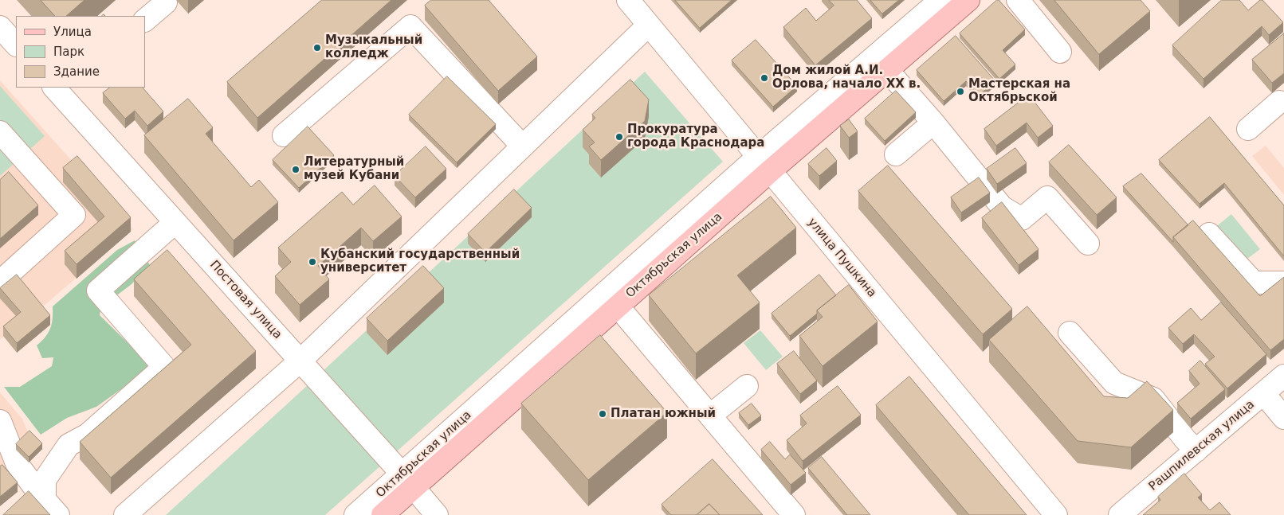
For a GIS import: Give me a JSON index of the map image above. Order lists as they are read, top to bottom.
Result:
{
  "streets": {
    "main road": ["Октябрьская улица"],
    "street": ["улица Пушкина", "Постовая улица", "Рашпилевская улица"]
  },
  "crossings": [
    ["Октябрьская улица", "улица Пушкина"],
    ["Октябрьская улица", "Постовая улица"]
  ],
  "places": [
    "Музыкальный колледж",
    "Дом жилой А.И. Орлова, начало XX в.",
    "Мастерская на Октябрьской",
    "Прокуратура города Краснодара",
    "Литературный музей Кубани",
    "Кубанский государственный университет",
    "Платан южный"
  ],
  "legend": ["Улица", "Парк", "Здание"]
}
